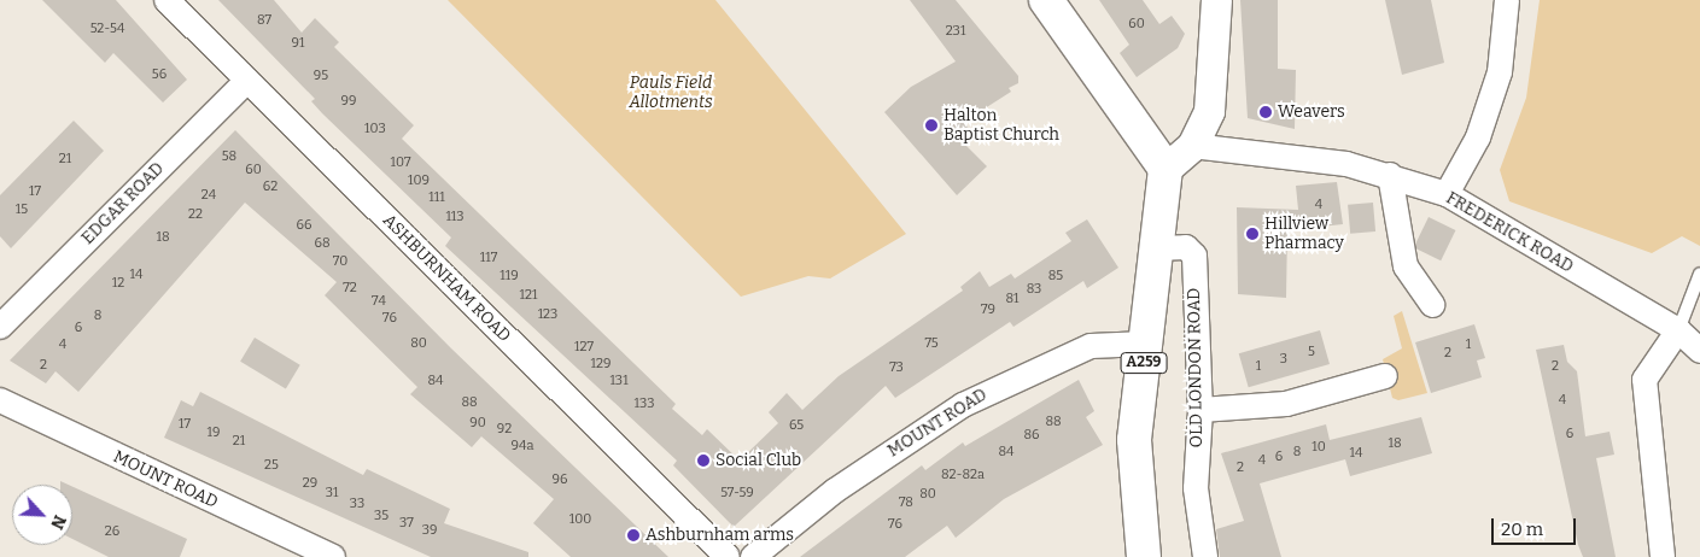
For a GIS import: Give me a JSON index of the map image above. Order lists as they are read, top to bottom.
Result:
{
  "streets": {
    "highway": ["A259"],
    "street": [
      "EDGAR ROAD",
      "FREDERICK ROAD",
      "ASHBURNHAM ROAD",
      "OLD LONDON ROAD",
      "MOUNT ROAD"
    ]
  },
  "crossings": [
    ["EDGAR ROAD", "ASHBURNHAM ROAD"],
    ["A259", "OLD LONDON ROAD"],
    ["A259", "MOUNT ROAD"]
  ],
  "parks": ["Pauls Field Allotments"],
  "places": [
    "Weavers",
    "Halton Baptist Church",
    "Hillview Pharmacy",
    "Social Club",
    "Ashburnham arms"
  ],
  "house_numbers": [
    "87",
    "60",
    "52-54",
    "231",
    "91",
    "56",
    "95",
    "99",
    "103",
    "58",
    "21",
    "107",
    "60",
    "109",
    "62",
    "17",
    "24",
    "111",
    "4",
    "15",
    "22",
    "113",
    "66",
    "18",
    "68",
    "117",
    "70",
    "14",
    "119",
    "85",
    "12",
    "72",
    "83",
    "121",
    "81",
    "74",
    "79",
    "123",
    "8",
    "76",
    "6",
    "80",
    "75",
    "4",
    "1",
    "127",
    "5",
    "2",
    "3",
    "129",
    "2",
    "1",
    "2",
    "73",
    "84",
    "131",
    "4",
    "88",
    "133",
    "88",
    "90",
    "17",
    "65",
    "92",
    "19",
    "6",
    "86",
    "21",
    "18",
    "94a",
    "10",
    "84",
    "8",
    "14",
    "6",
    "4",
    "25",
    "2",
    "82-82a",
    "96",
    "29",
    "31",
    "57-59",
    "80",
    "78",
    "33",
    "35",
    "100",
    "37",
    "76",
    "39",
    "26"
  ],
  "scale_bar": "20 m",
  "north": "bottom right"
}
